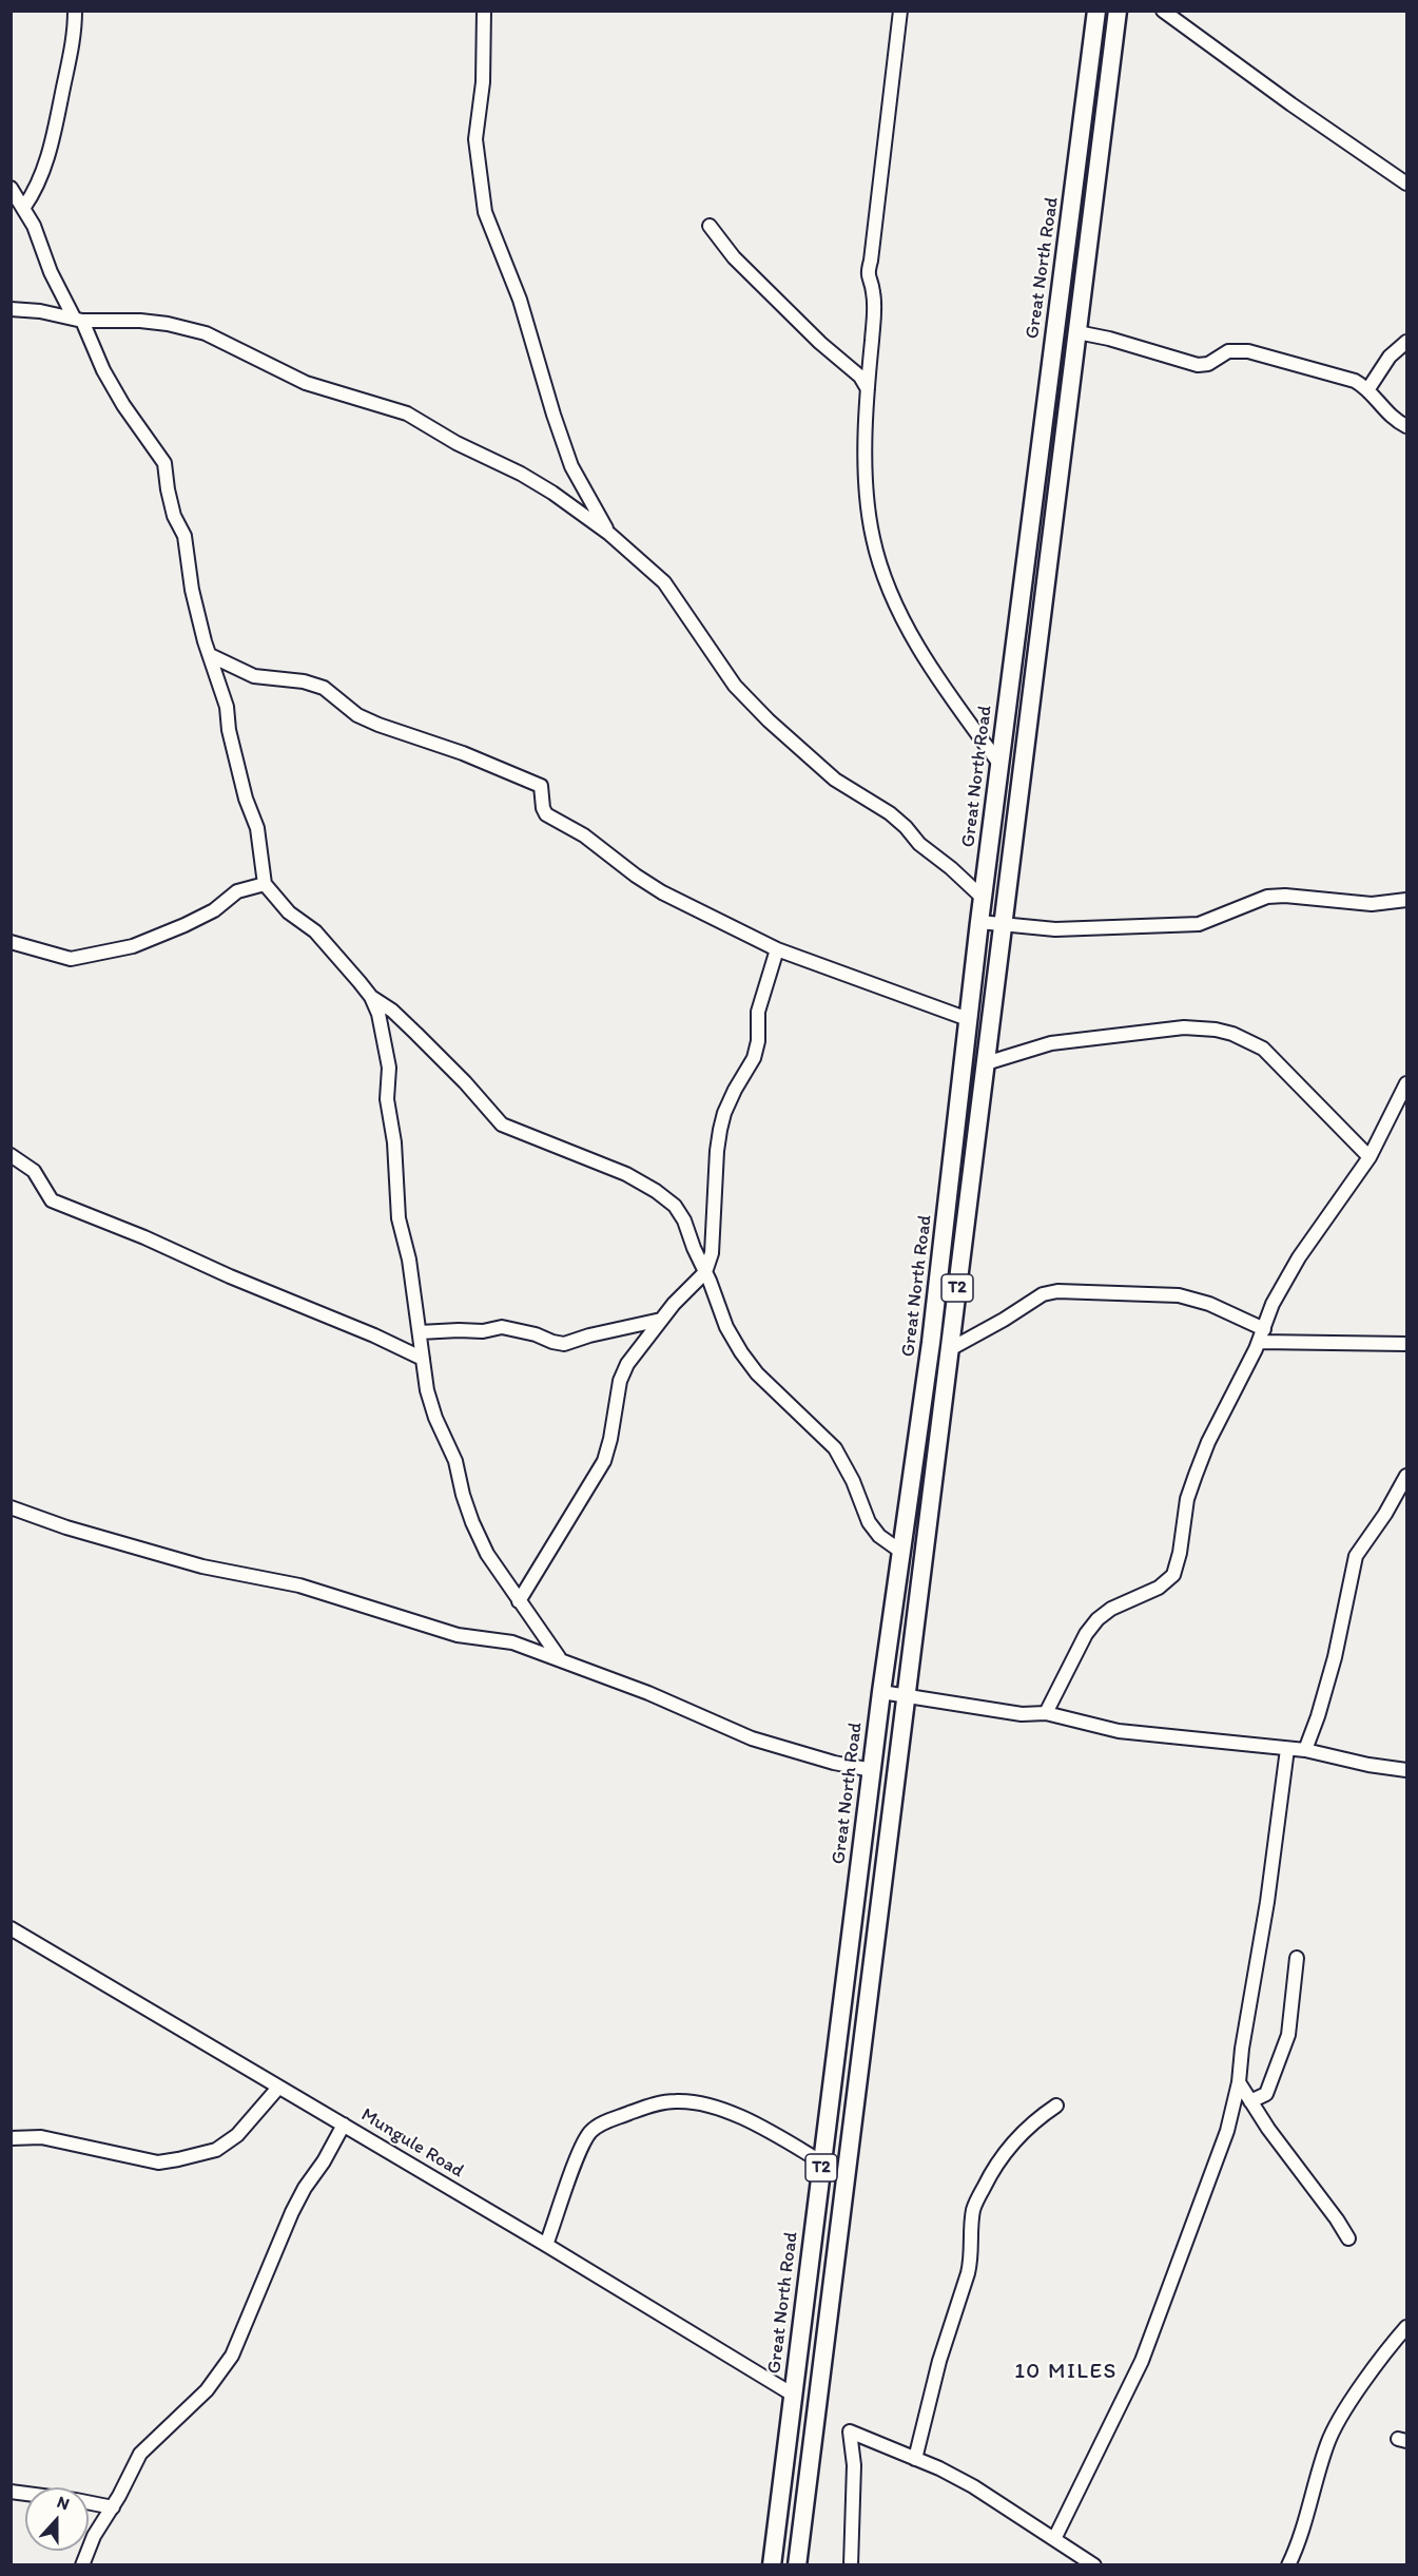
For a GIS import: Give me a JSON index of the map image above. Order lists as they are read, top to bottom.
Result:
{
  "streets": {
    "highway": ["Great North Road", "T2"],
    "street": ["Mungule Road"]
  },
  "crossings": [
    ["Great North Road", "Mungule Road"]
  ],
  "districts": ["10 MILES"],
  "north": "top"
}
